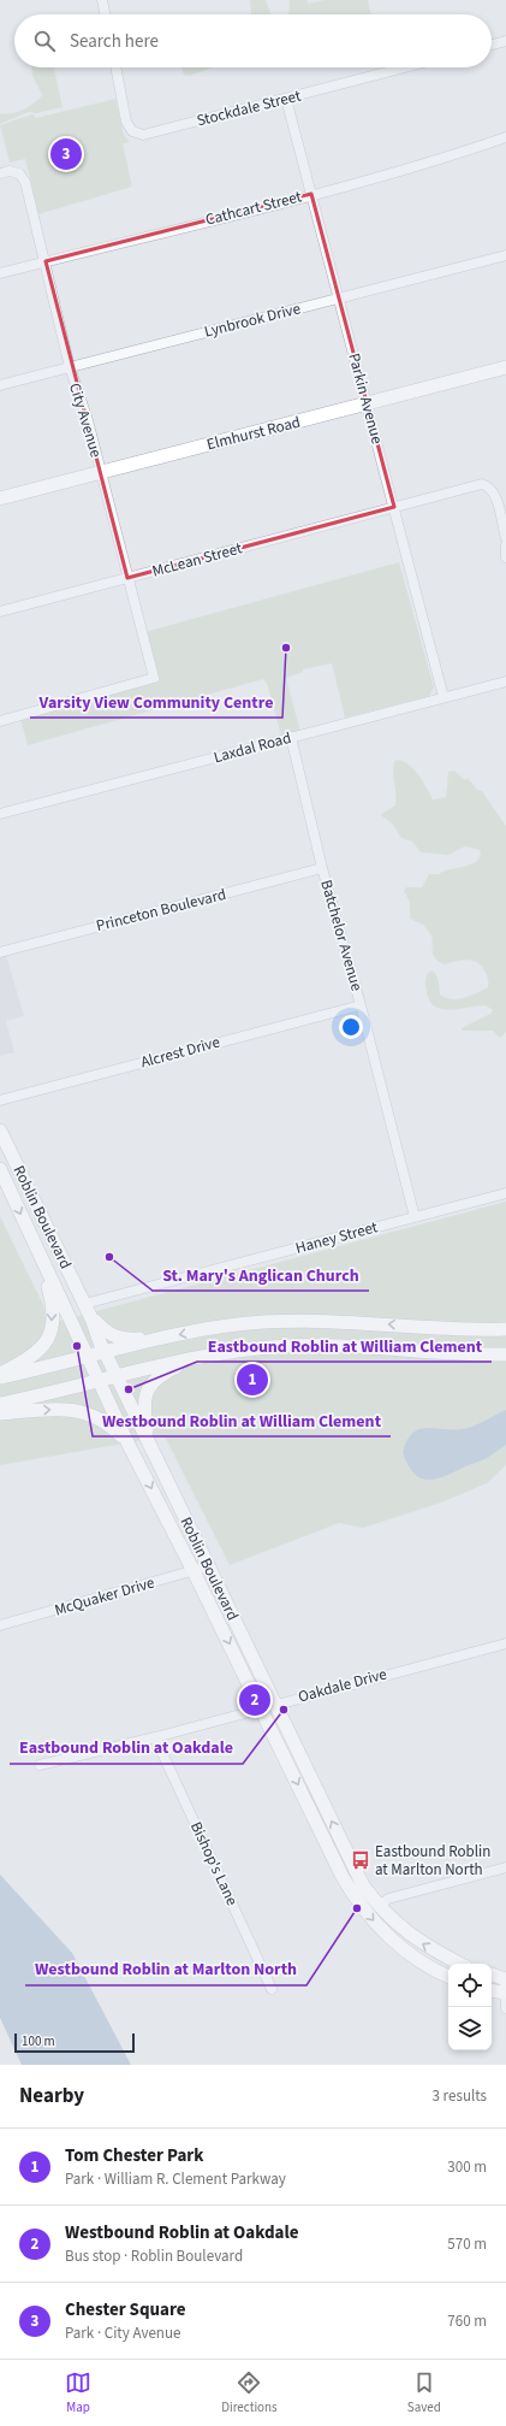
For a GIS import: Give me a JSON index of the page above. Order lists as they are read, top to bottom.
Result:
{
  "streets": {
    "main road": ["Elmhurst Road", "Roblin Boulevard"],
    "street": [
      "Stockdale Street",
      "Cathcart Street",
      "Lynbrook Drive",
      "Parkin Avenue",
      "City Avenue",
      "McLean Street",
      "Laxdal Road",
      "Princeton Boulevard",
      "Batchelor Avenue",
      "Alcrest Drive",
      "Haney Street",
      "McQuaker Drive",
      "Oakdale Drive",
      "Bishop's Lane"
    ]
  },
  "crossings": [
    ["Stockdale Street", "Parkin Avenue"],
    ["Cathcart Street", "Parkin Avenue"],
    ["Cathcart Street", "City Avenue"],
    ["Lynbrook Drive", "Parkin Avenue"],
    ["Lynbrook Drive", "City Avenue"],
    ["Parkin Avenue", "Elmhurst Road"],
    ["Parkin Avenue", "McLean Street"],
    ["Parkin Avenue", "Laxdal Road"],
    ["City Avenue", "Elmhurst Road"],
    ["City Avenue", "McLean Street"],
    ["Laxdal Road", "Batchelor Avenue"],
    ["Princeton Boulevard", "Batchelor Avenue"],
    ["Batchelor Avenue", "Alcrest Drive"],
    ["Batchelor Avenue", "Haney Street"],
    ["Roblin Boulevard", "Haney Street"],
    ["Roblin Boulevard", "McQuaker Drive"],
    ["Roblin Boulevard", "Oakdale Drive"],
    ["Oakdale Drive", "Bishop's Lane"]
  ],
  "places": {
    "other": [
      "Varsity View Community Centre",
      "St. Mary's Anglican Church",
      "Westbound Roblin at William Clement",
      "Eastbound Roblin at William Clement",
      "Eastbound Roblin at Oakdale",
      "Westbound Roblin at Marlton North"
    ],
    "bus stop": ["Eastbound Roblin at Marlton North"]
  },
  "scale_bar": "100 m",
  "page": {
    "search": "Search here",
    "pins": ["3", "1", "2"],
    "scale": "100 m",
    "heading": ["Nearby", "3 results"],
    "list": [
      {
        "mark": "1",
        "name": "Tom Chester Park",
        "note": "Park · William R. Clement Parkway",
        "value": "300 m"
      },
      {
        "mark": "2",
        "name": "Westbound Roblin at Oakdale",
        "note": "Bus stop · Roblin Boulevard",
        "value": "570 m"
      },
      {
        "mark": "3",
        "name": "Chester Square",
        "note": "Park · City Avenue",
        "value": "760 m"
      }
    ],
    "nav": ["Map", "Directions", "Saved"]
  }
}
